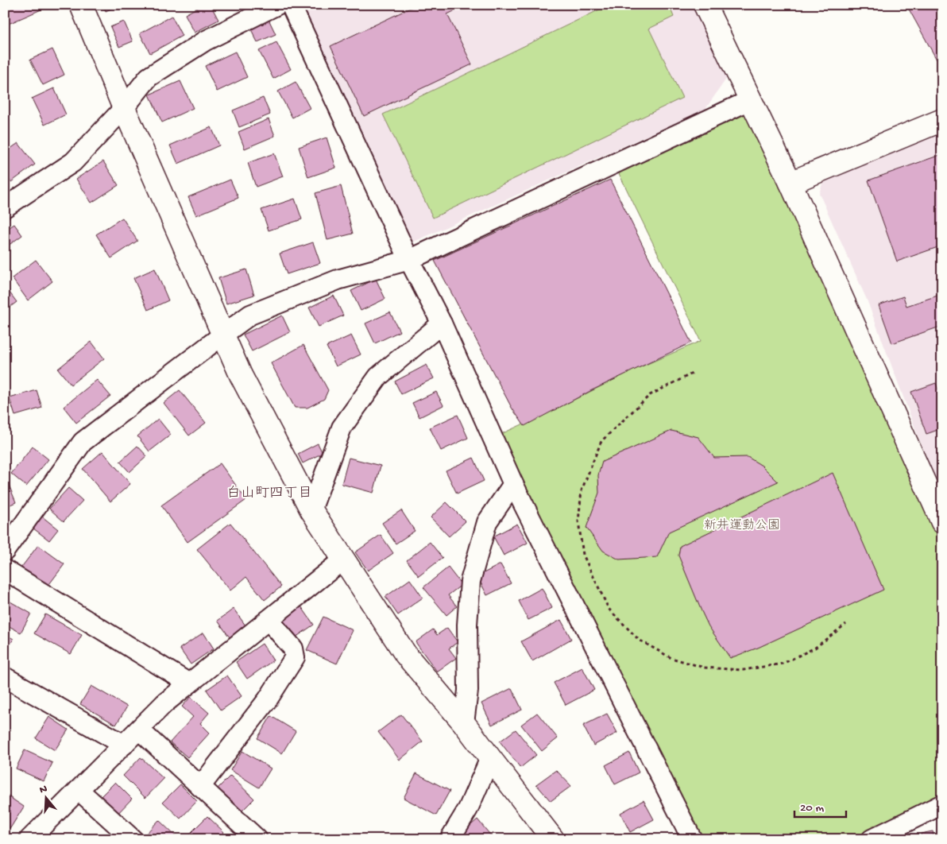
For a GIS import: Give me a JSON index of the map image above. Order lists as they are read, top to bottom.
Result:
{
  "districts": ["白山町四丁目"],
  "parks": ["新井運動公園"],
  "scale_bar": "20 m",
  "north": "top"
}
